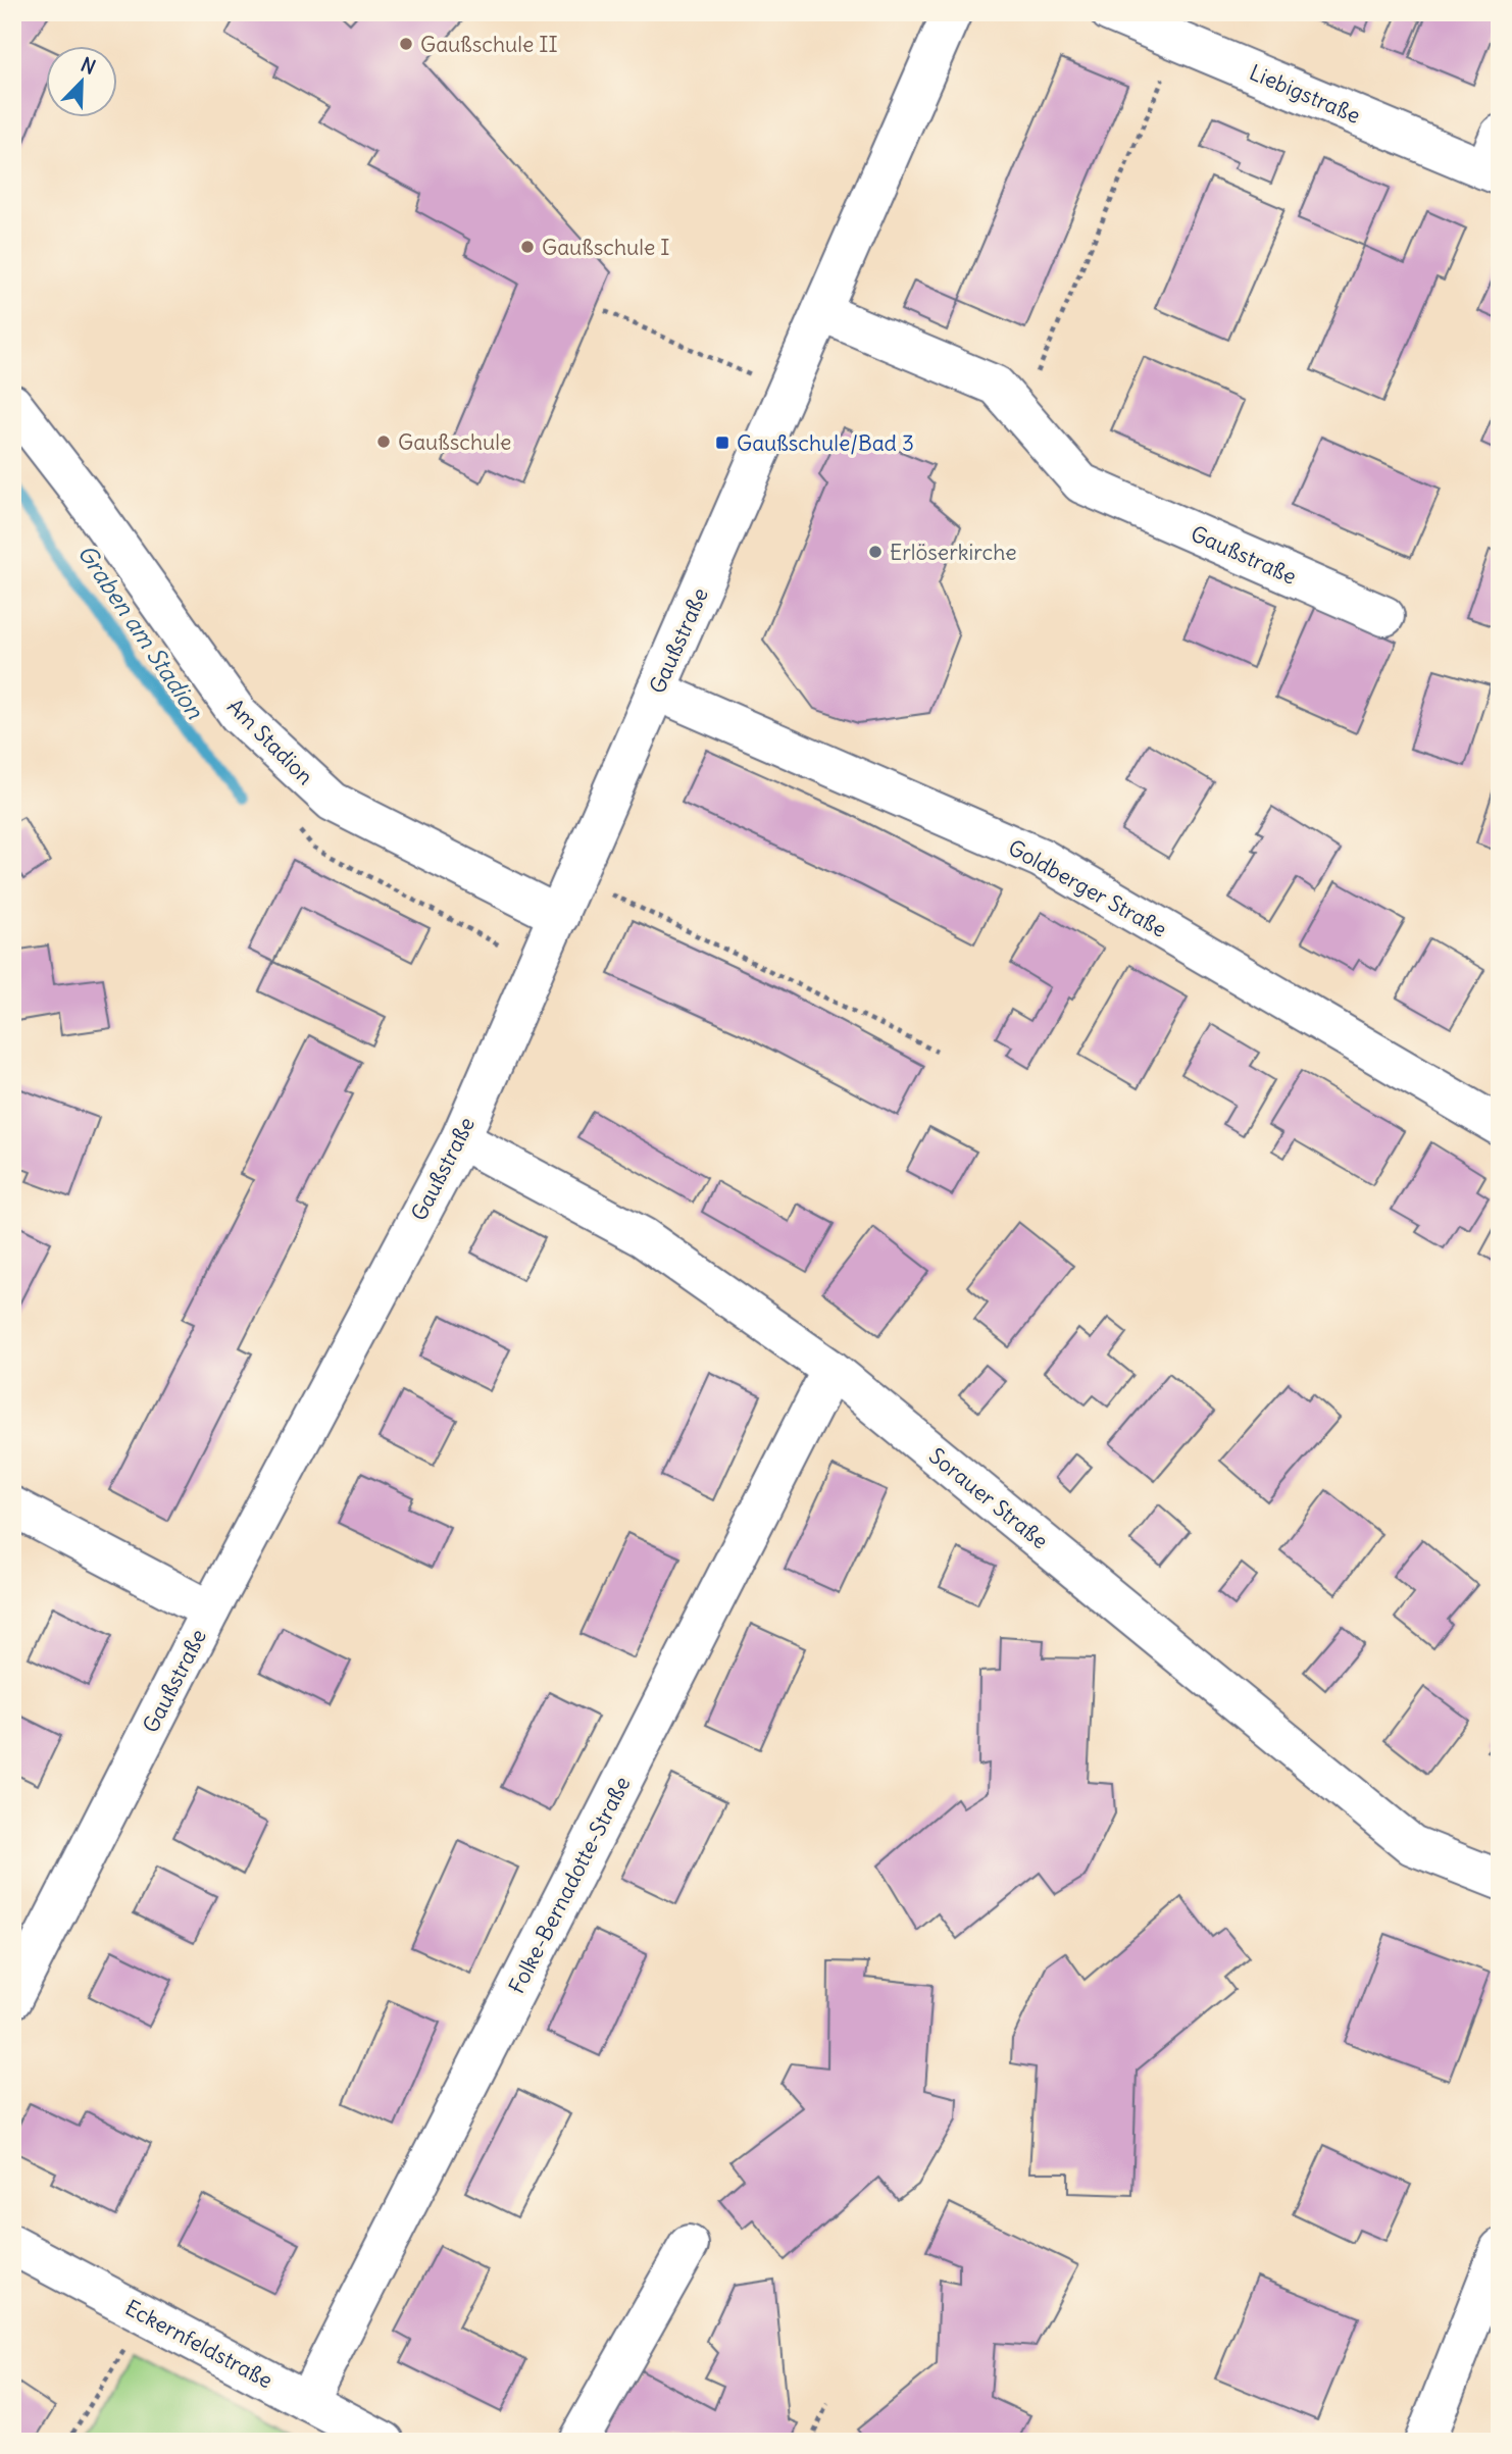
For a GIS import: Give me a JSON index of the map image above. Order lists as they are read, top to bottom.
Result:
{
  "streets": {
    "street": [
      "Liebigstraße",
      "Gaußstraße",
      "Am Stadion",
      "Goldberger Straße",
      "Sorauer Straße",
      "Folke-Bernadotte-Straße",
      "Eckernfeldstraße"
    ]
  },
  "crossings": [
    ["Gaußstraße", "Am Stadion"],
    ["Gaußstraße", "Goldberger Straße"],
    ["Gaußstraße", "Sorauer Straße"],
    ["Sorauer Straße", "Folke-Bernadotte-Straße"],
    ["Folke-Bernadotte-Straße", "Eckernfeldstraße"]
  ],
  "water": ["Graben am Stadion"],
  "places": {
    "other": [
      "Gaußschule II",
      "Gaußschule I",
      "Gaußschule",
      "Erlöserkirche"
    ],
    "transit": ["Gaußschule/Bad 3"]
  },
  "north": "top right"
}
